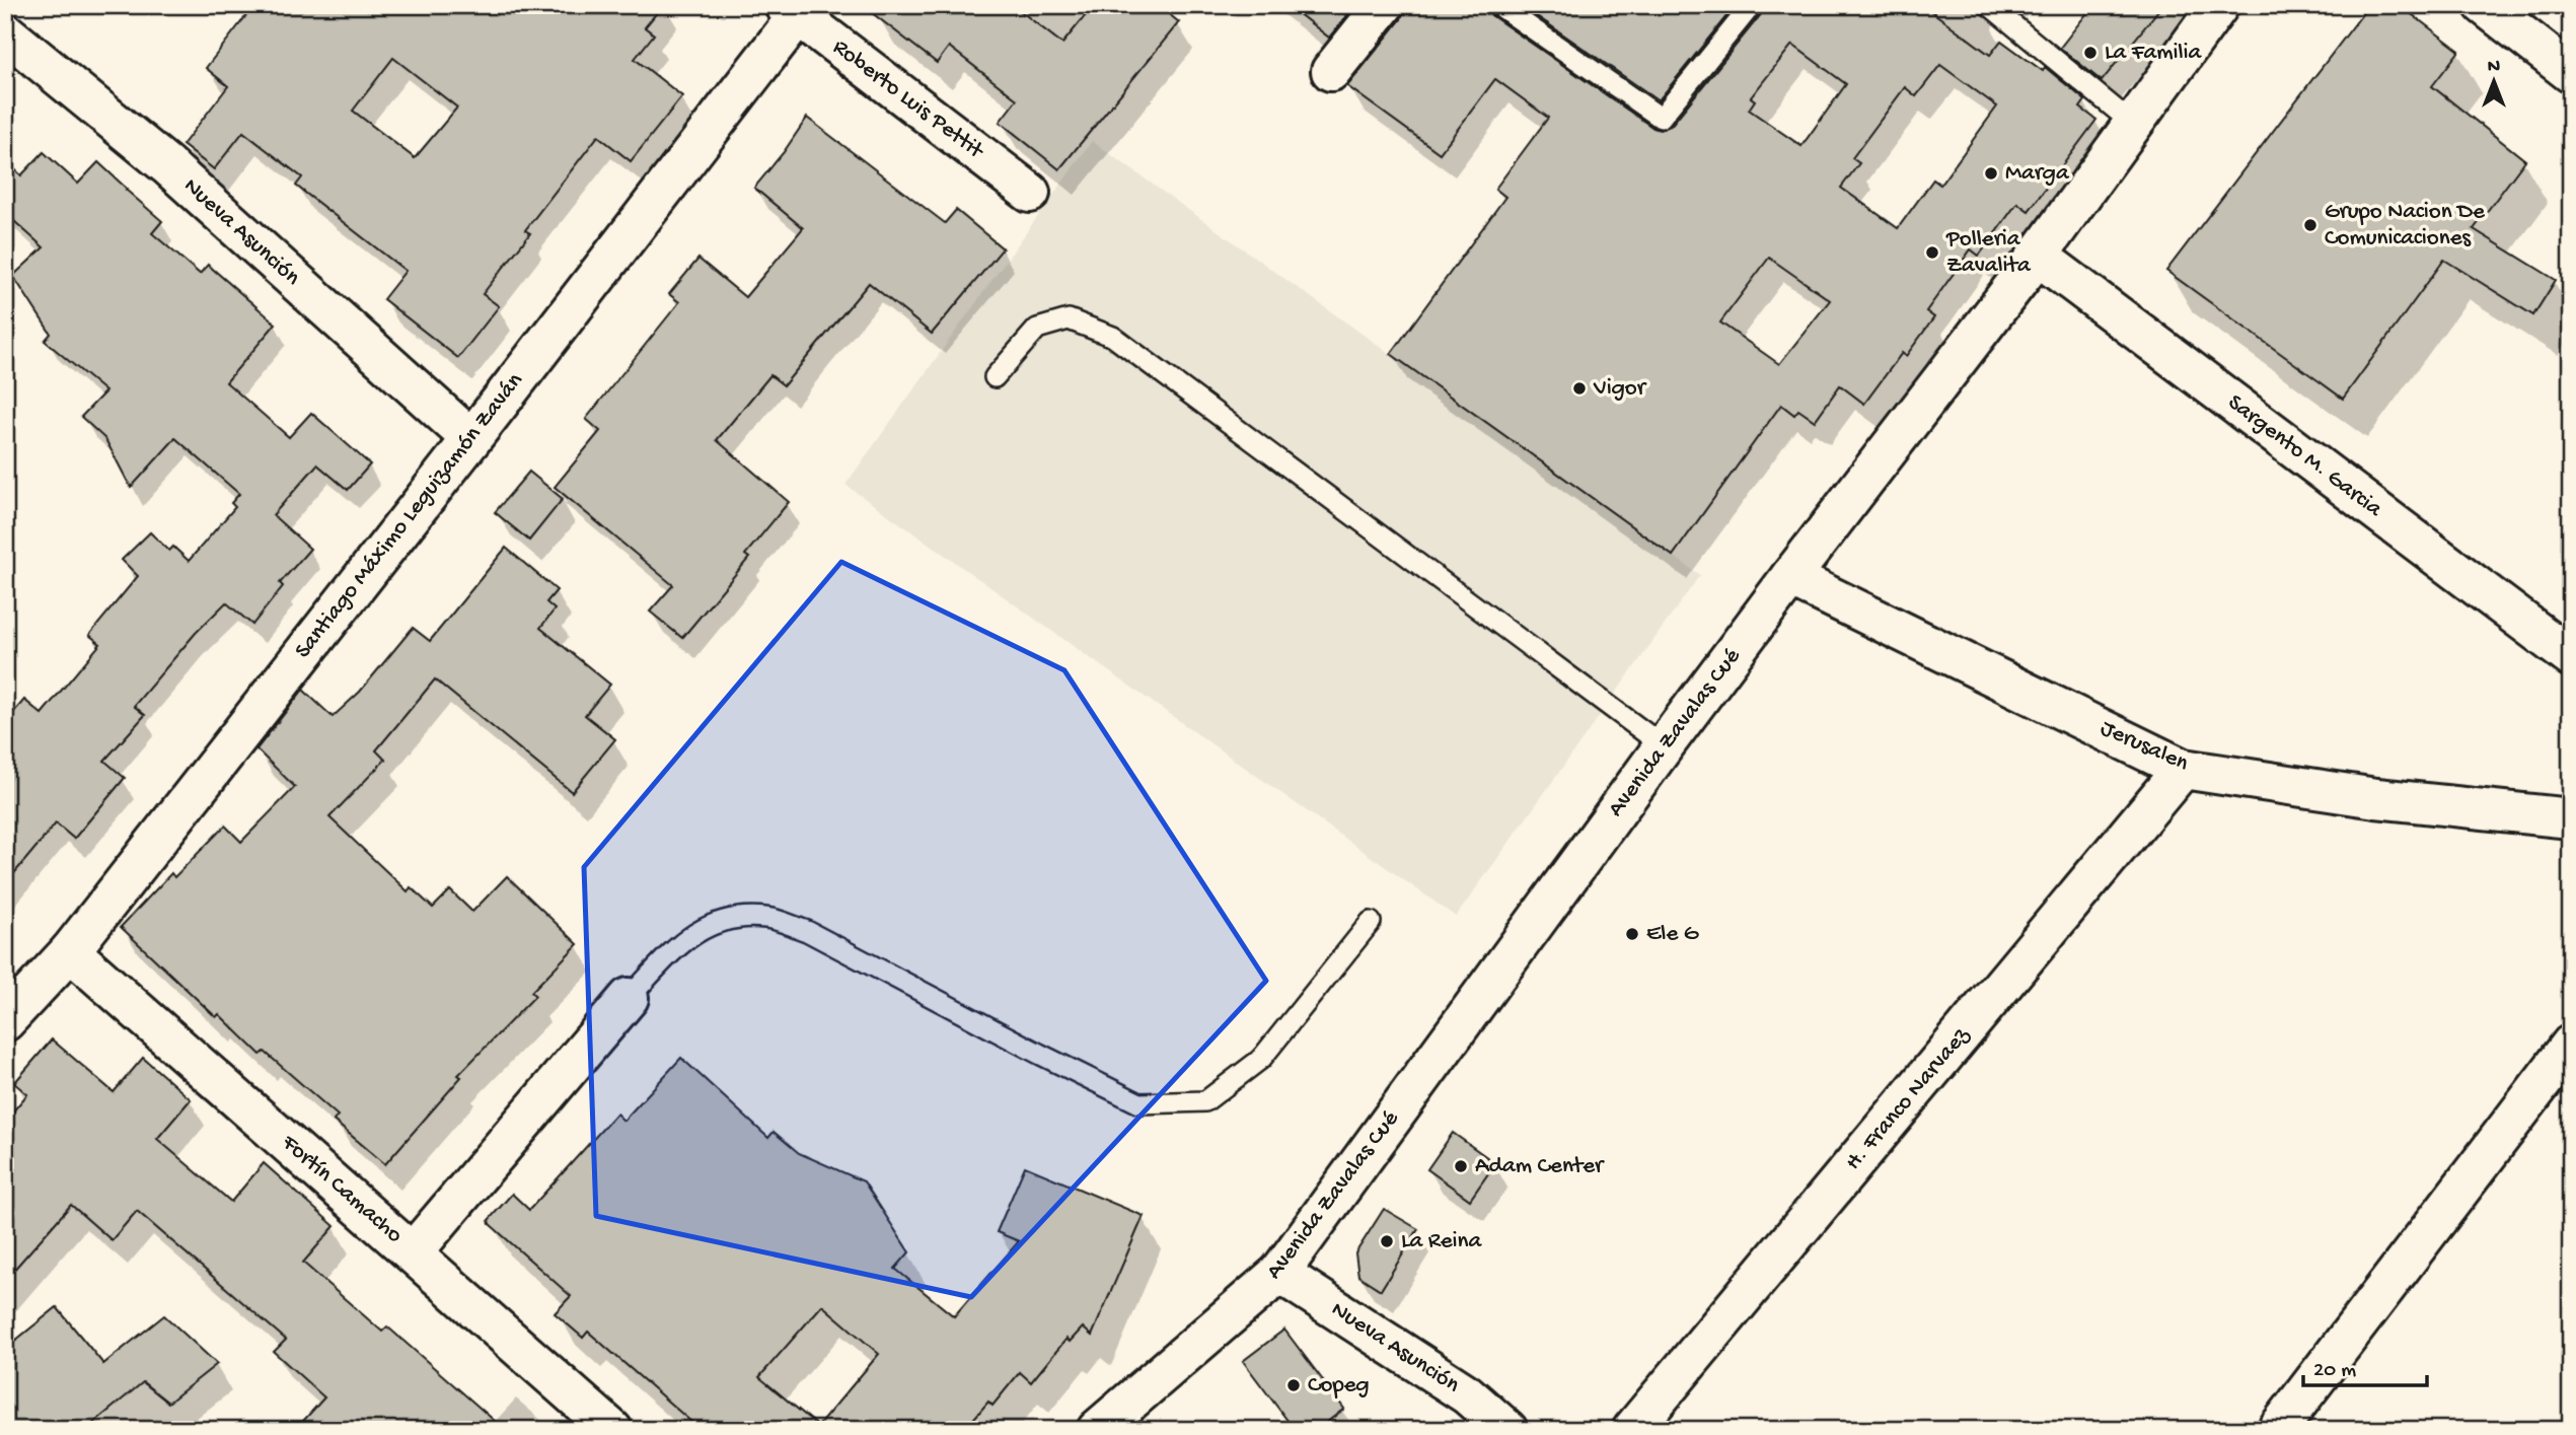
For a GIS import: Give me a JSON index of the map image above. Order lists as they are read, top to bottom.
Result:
{
  "streets": {
    "street": [
      "Roberto Luis Pettit",
      "Nueva Asunción",
      "Sargento M. Garcia",
      "Santiago Máximo Leguizamón Zaván",
      "Avenida Zavalas Cué",
      "Jerusalen",
      "H. Franco Narvaez",
      "Fortín Camacho"
    ]
  },
  "crossings": [
    ["Roberto Luis Pettit", "Santiago Máximo Leguizamón Zaván"],
    ["Nueva Asunción", "Santiago Máximo Leguizamón Zaván"],
    ["Nueva Asunción", "Avenida Zavalas Cué"],
    ["Sargento M. Garcia", "Avenida Zavalas Cué"],
    ["Santiago Máximo Leguizamón Zaván", "Fortín Camacho"],
    ["Avenida Zavalas Cué", "Jerusalen"],
    ["Jerusalen", "H. Franco Narvaez"]
  ],
  "places": [
    "La Familia",
    "Marga",
    "Grupo Nacion De Comunicaciones",
    "Polleria Zavalita",
    "Vigor",
    "Ele G",
    "Adam Center",
    "La Reina",
    "Copeg"
  ],
  "scale_bar": "20 m",
  "north": "top"
}
